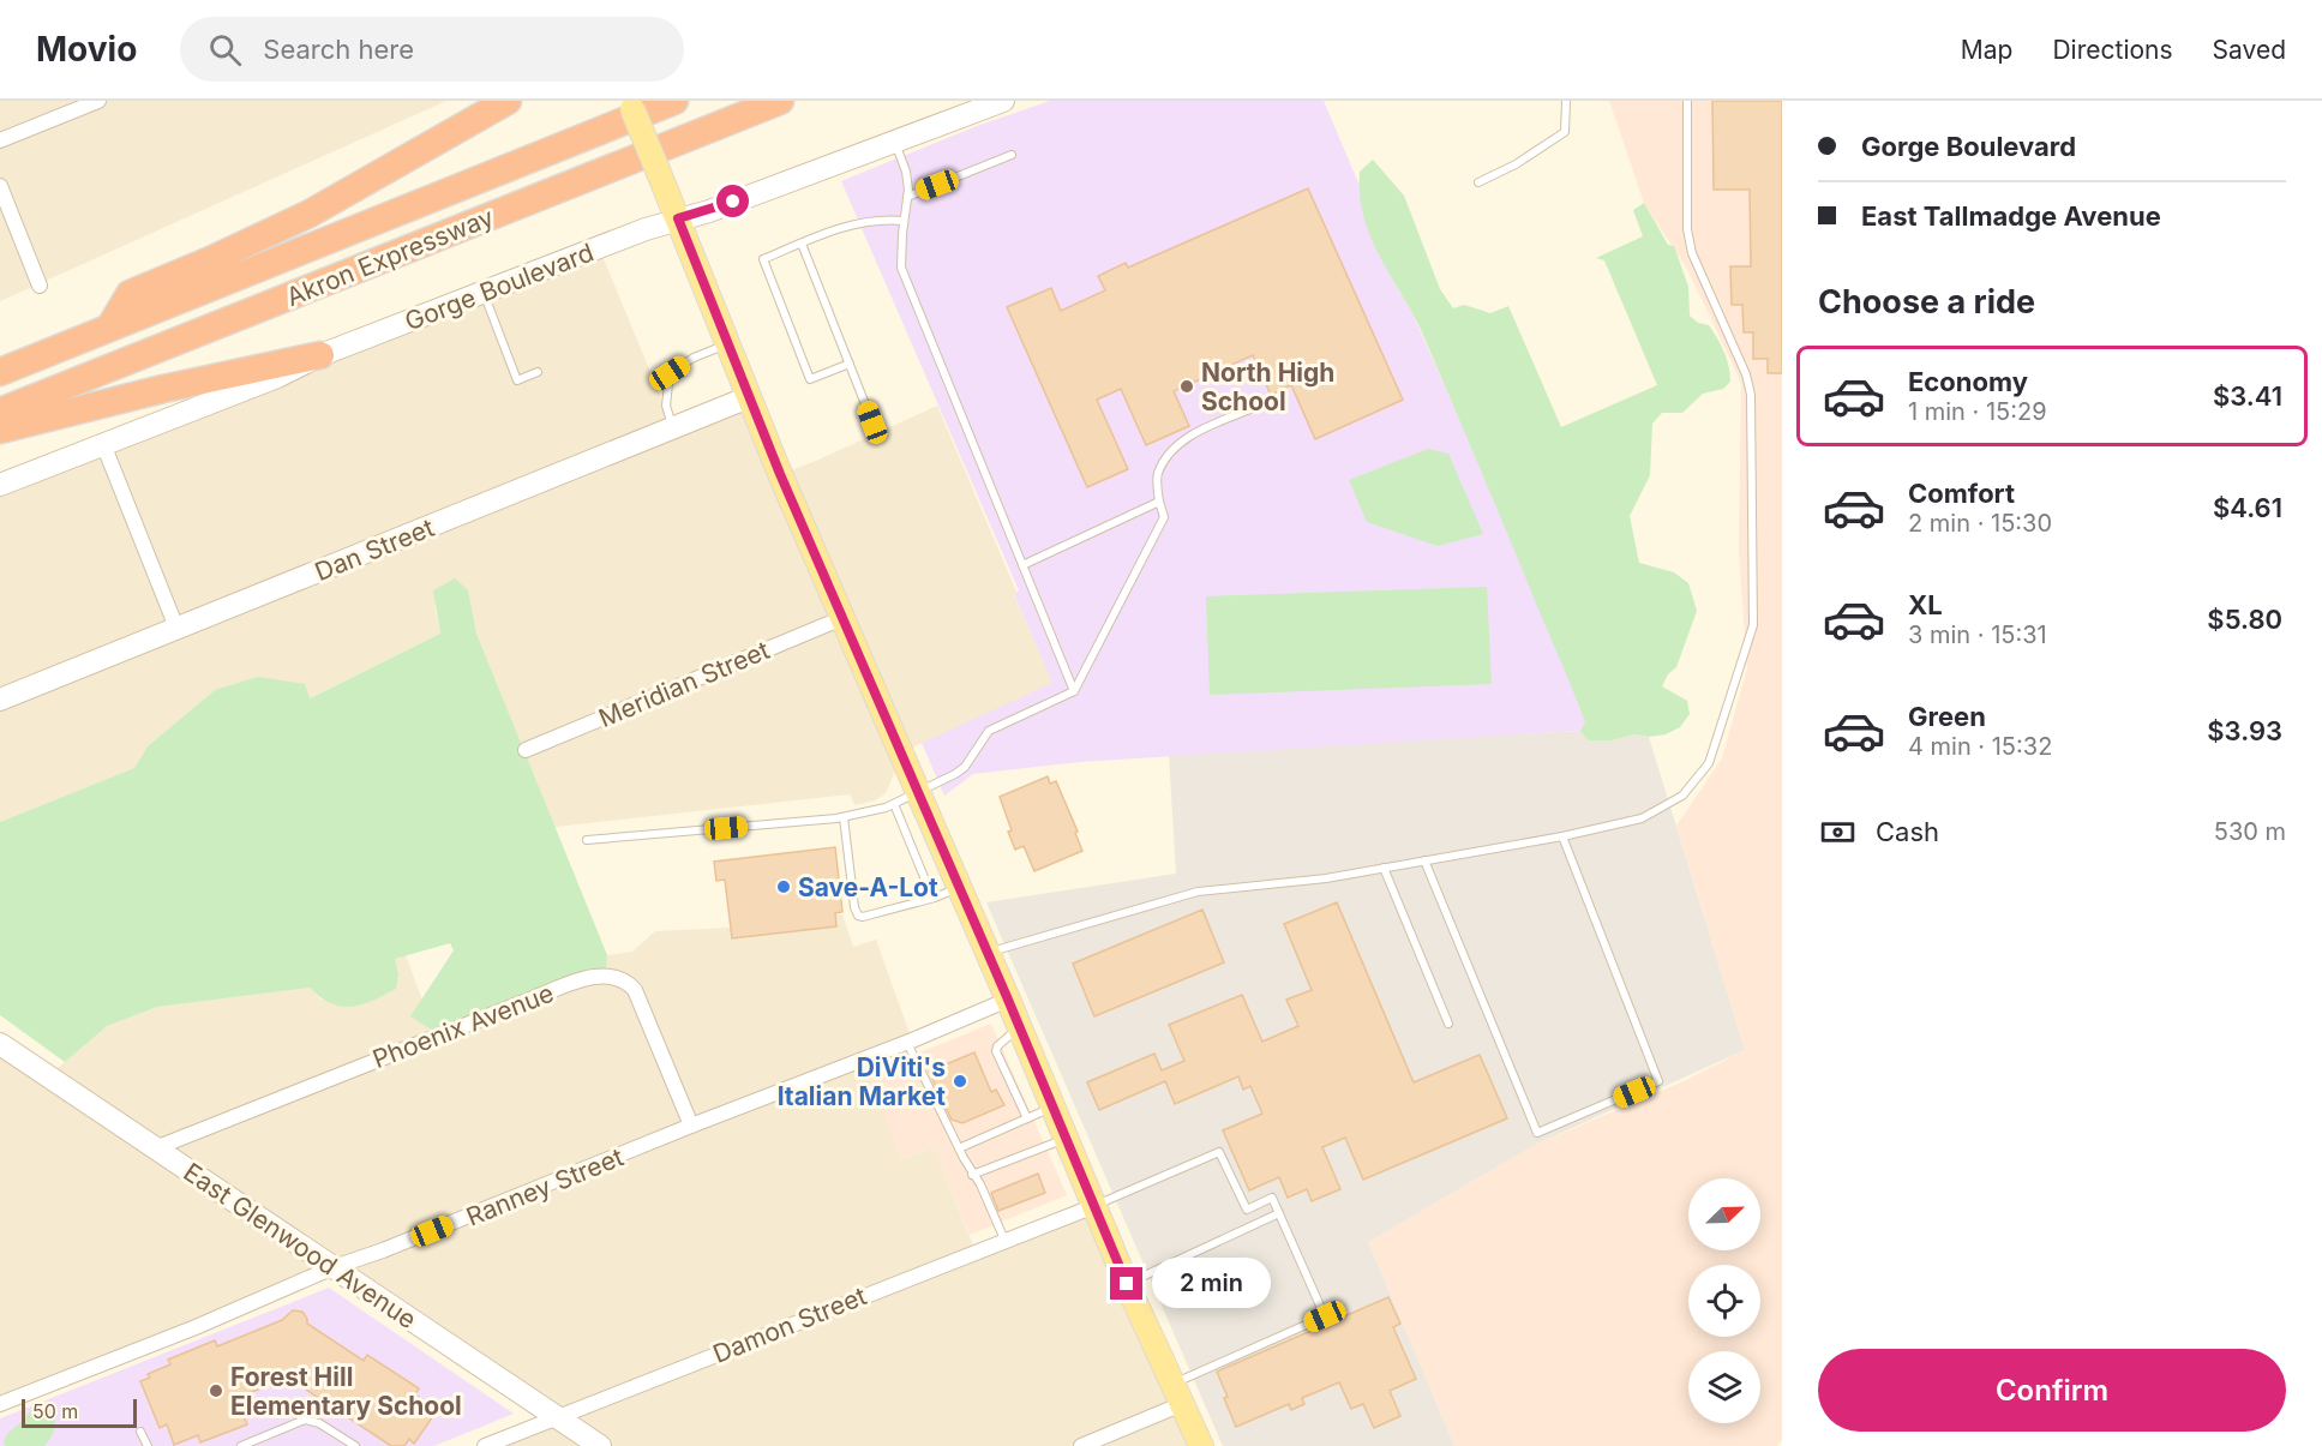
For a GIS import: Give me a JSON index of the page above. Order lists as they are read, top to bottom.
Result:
{
  "streets": {
    "highway": ["Akron Expressway"],
    "street": [
      "Gorge Boulevard",
      "Dan Street",
      "Meridian Street",
      "Phoenix Avenue",
      "Ranney Street",
      "East Glenwood Avenue",
      "Damon Street"
    ]
  },
  "crossings": [
    ["Phoenix Avenue", "Ranney Street"],
    ["Phoenix Avenue", "East Glenwood Avenue"],
    ["Ranney Street", "East Glenwood Avenue"],
    ["East Glenwood Avenue", "Damon Street"]
  ],
  "places": [
    "North High School",
    "Save-A-Lot",
    "DiViti's Italian Market",
    "Forest Hill Elementary School"
  ],
  "scale_bar": "50 m",
  "north": "top right",
  "page": {
    "header": "Movio",
    "search": "Search here",
    "nav": ["Map", "Directions", "Saved"],
    "banner": ["Gorge Boulevard", "East Tallmadge Avenue"],
    "heading": "Choose a ride",
    "list": [
      {
        "name": "Economy",
        "note": "1 min · 15:29",
        "value": "$3.41"
      },
      {
        "name": "Comfort",
        "note": "2 min · 15:30",
        "value": "$4.61"
      },
      {
        "name": "XL",
        "note": "3 min · 15:31",
        "value": "$5.80"
      },
      {
        "name": "Green",
        "note": "4 min · 15:32",
        "value": "$3.93"
      }
    ],
    "pay": ["Cash", "530 m"],
    "bubble": "2 min",
    "buttons": "Confirm",
    "scale": "50 m"
  }
}
